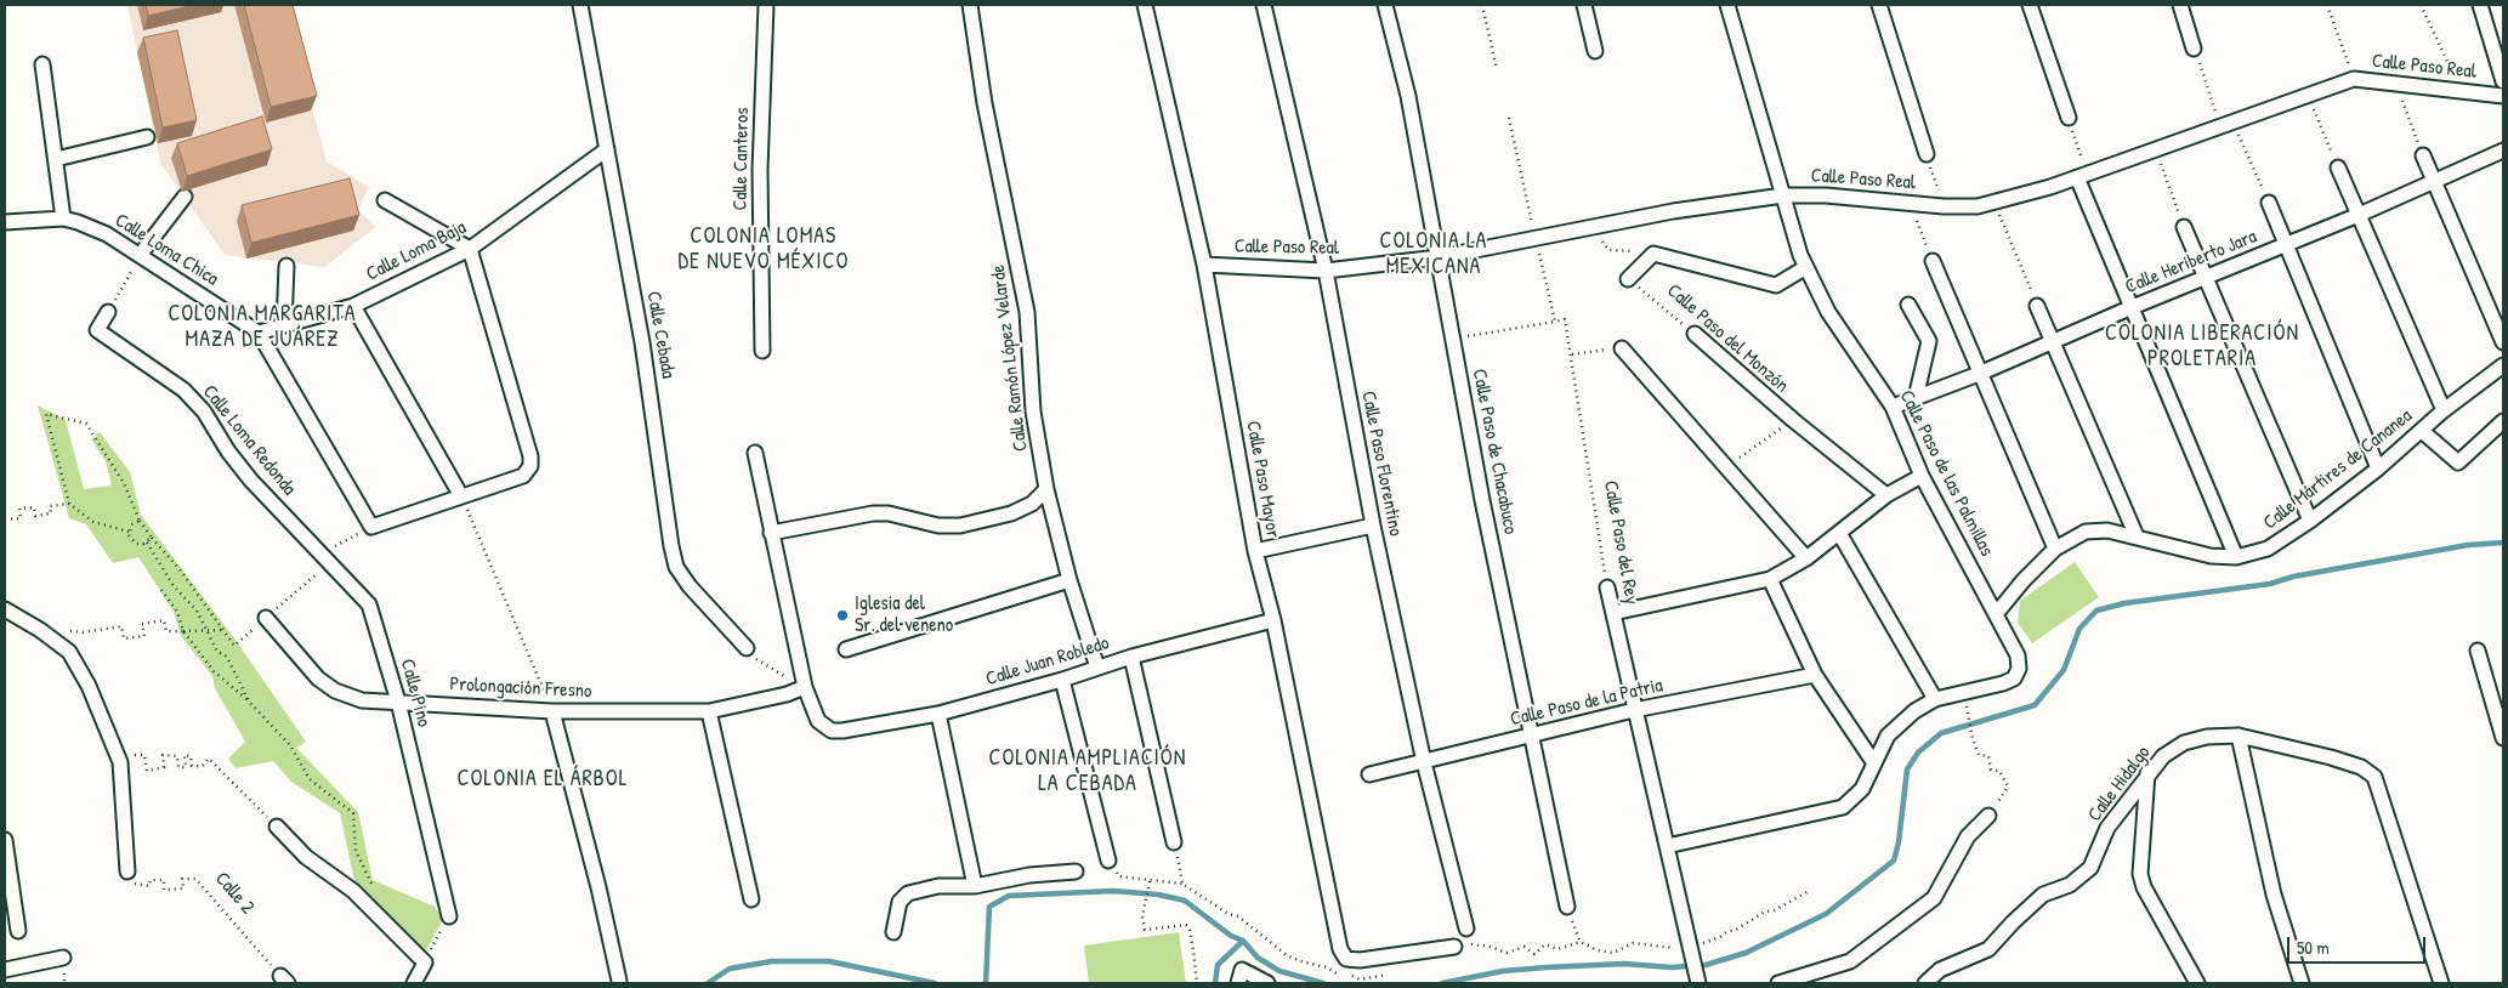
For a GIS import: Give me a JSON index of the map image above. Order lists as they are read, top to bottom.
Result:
{
  "streets": {
    "street": [
      "Calle Paso Real",
      "Calle Canteros",
      "Calle Loma Chica",
      "Calle Loma Baja",
      "Calle Heriberto Jara",
      "Calle Cebada",
      "Calle Paso del Monzón",
      "Calle Ramón López Velarde",
      "Calle Loma Redonda",
      "Calle Paso de Chacabuco",
      "Calle Paso Florentino",
      "Calle Mártires de Cananea",
      "Calle Paso de las Palmillas",
      "Calle Paso Mayor",
      "Calle Paso del Rey",
      "Calle Juan Robledo",
      "Prolongación Fresno",
      "Calle Pino",
      "Calle Paso de la Patria",
      "Calle Hidalgo"
    ],
    "path": ["Calle 2"]
  },
  "crossings": [
    ["Calle Paso Real", "Calle Paso de Chacabuco"],
    ["Calle Paso Real", "Calle Paso Florentino"],
    ["Calle Paso Real", "Calle Paso de las Palmillas"],
    ["Calle Paso Real", "Calle Paso Mayor"],
    ["Calle Paso Real", "Calle Paso del Rey"],
    ["Calle Loma Chica", "Calle Loma Baja"],
    ["Calle Loma Baja", "Calle Cebada"],
    ["Calle Heriberto Jara", "Calle Paso de las Palmillas"],
    ["Calle Ramón López Velarde", "Calle Juan Robledo"],
    ["Calle Loma Redonda", "Calle Pino"],
    ["Calle Paso de Chacabuco", "Calle Paso de la Patria"],
    ["Calle Paso Florentino", "Calle Paso de la Patria"],
    ["Calle Mártires de Cananea", "Calle Paso de las Palmillas"],
    ["Calle Paso Mayor", "Calle Juan Robledo"],
    ["Calle Paso del Rey", "Calle Paso de la Patria"],
    ["Calle Juan Robledo", "Prolongación Fresno"],
    ["Prolongación Fresno", "Calle Pino"]
  ],
  "districts": [
    "COLONIA LOMAS DE NUEVO MÉXICO",
    "COLONIA LA MEXICANA",
    "COLONIA MARGARITA MAZA DE JUÁREZ",
    "COLONIA LIBERACIÓN PROLETARIA",
    "COLONIA AMPLIACIÓN LA CEBADA",
    "COLONIA EL ÁRBOL"
  ],
  "places": ["Iglesia del Sr. del veneno"],
  "scale_bar": "50 m"
}
